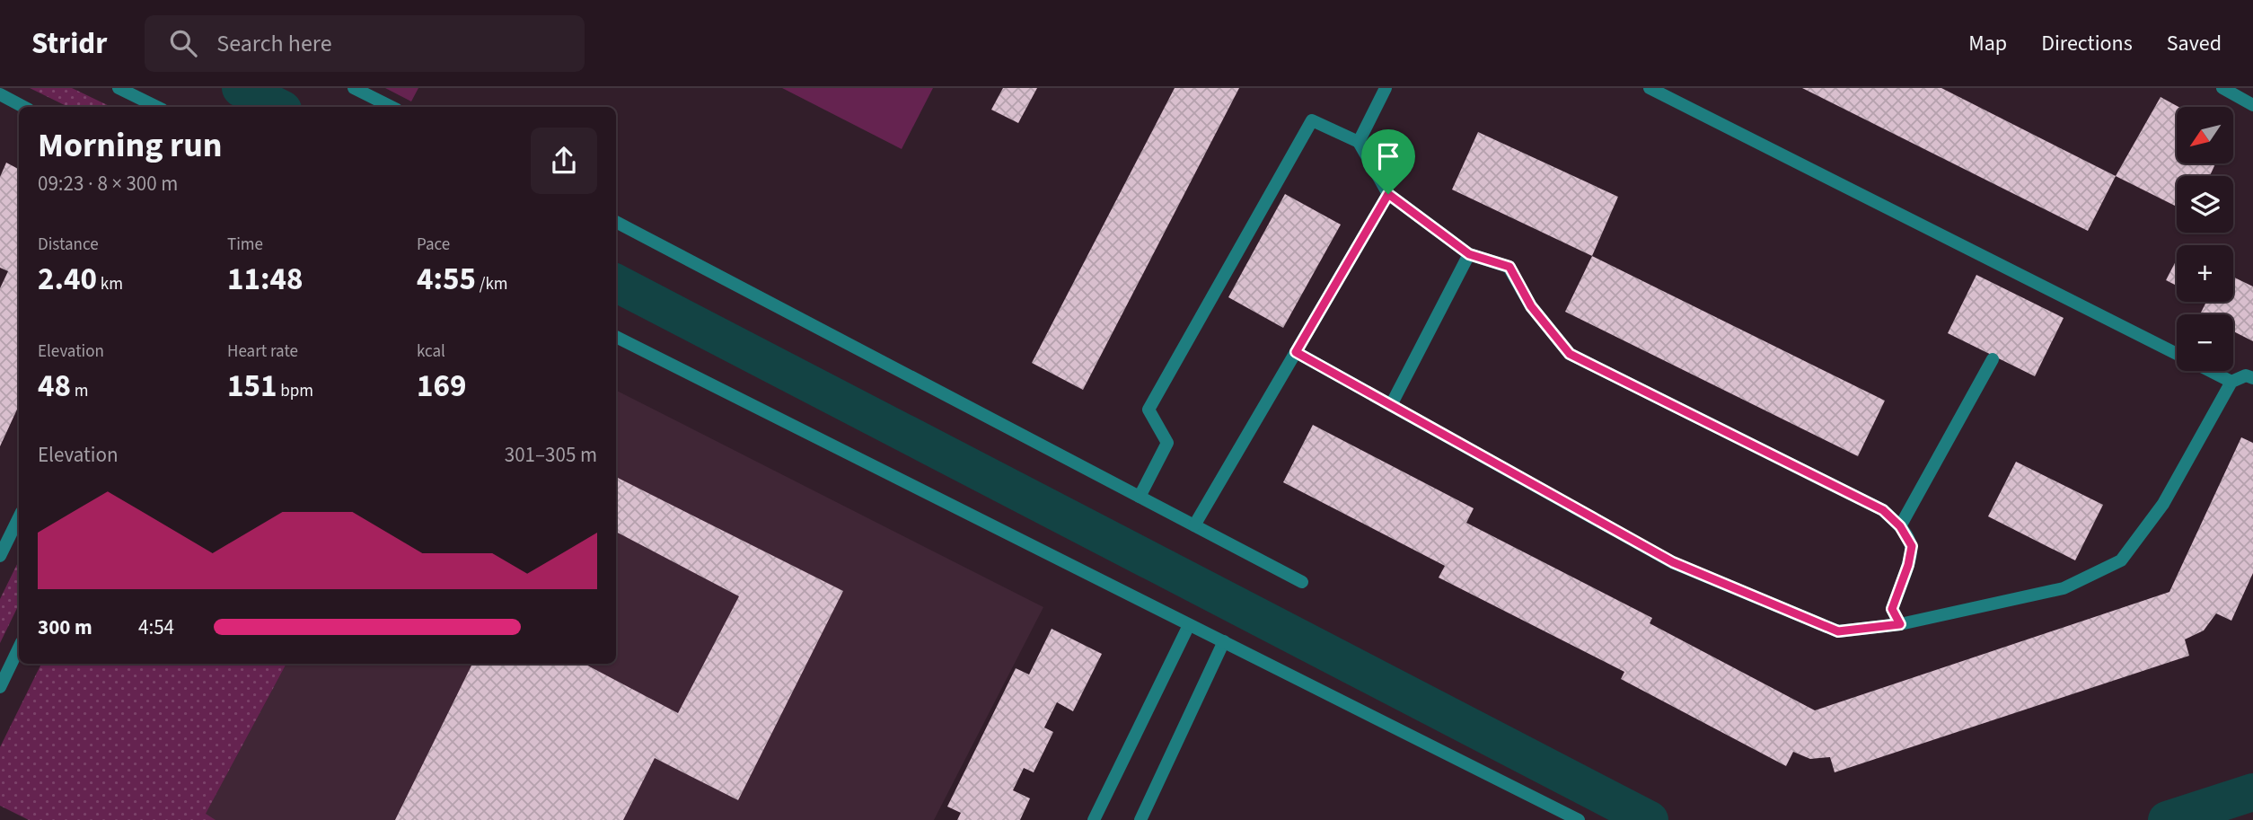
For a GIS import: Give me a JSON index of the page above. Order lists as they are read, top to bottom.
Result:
{
  "north": "bottom left",
  "page": {
    "header": "Stridr",
    "search": "Search here",
    "nav": ["Map", "Directions", "Saved"],
    "map_buttons": ["+", "−"],
    "heading": ["Morning run", "09:23 · 8 × 300 m"],
    "stats": [
      ["Distance", "2.40 km"],
      ["Time", "11:48"],
      ["Pace", "4:55 /km"],
      ["Elevation", "48 m"],
      ["Heart rate", "151 bpm"],
      ["kcal", "169"]
    ],
    "chart": ["Elevation", "301–305 m"],
    "list": [
      {
        "name": "300 m",
        "note": "4:54"
      }
    ]
  }
}
